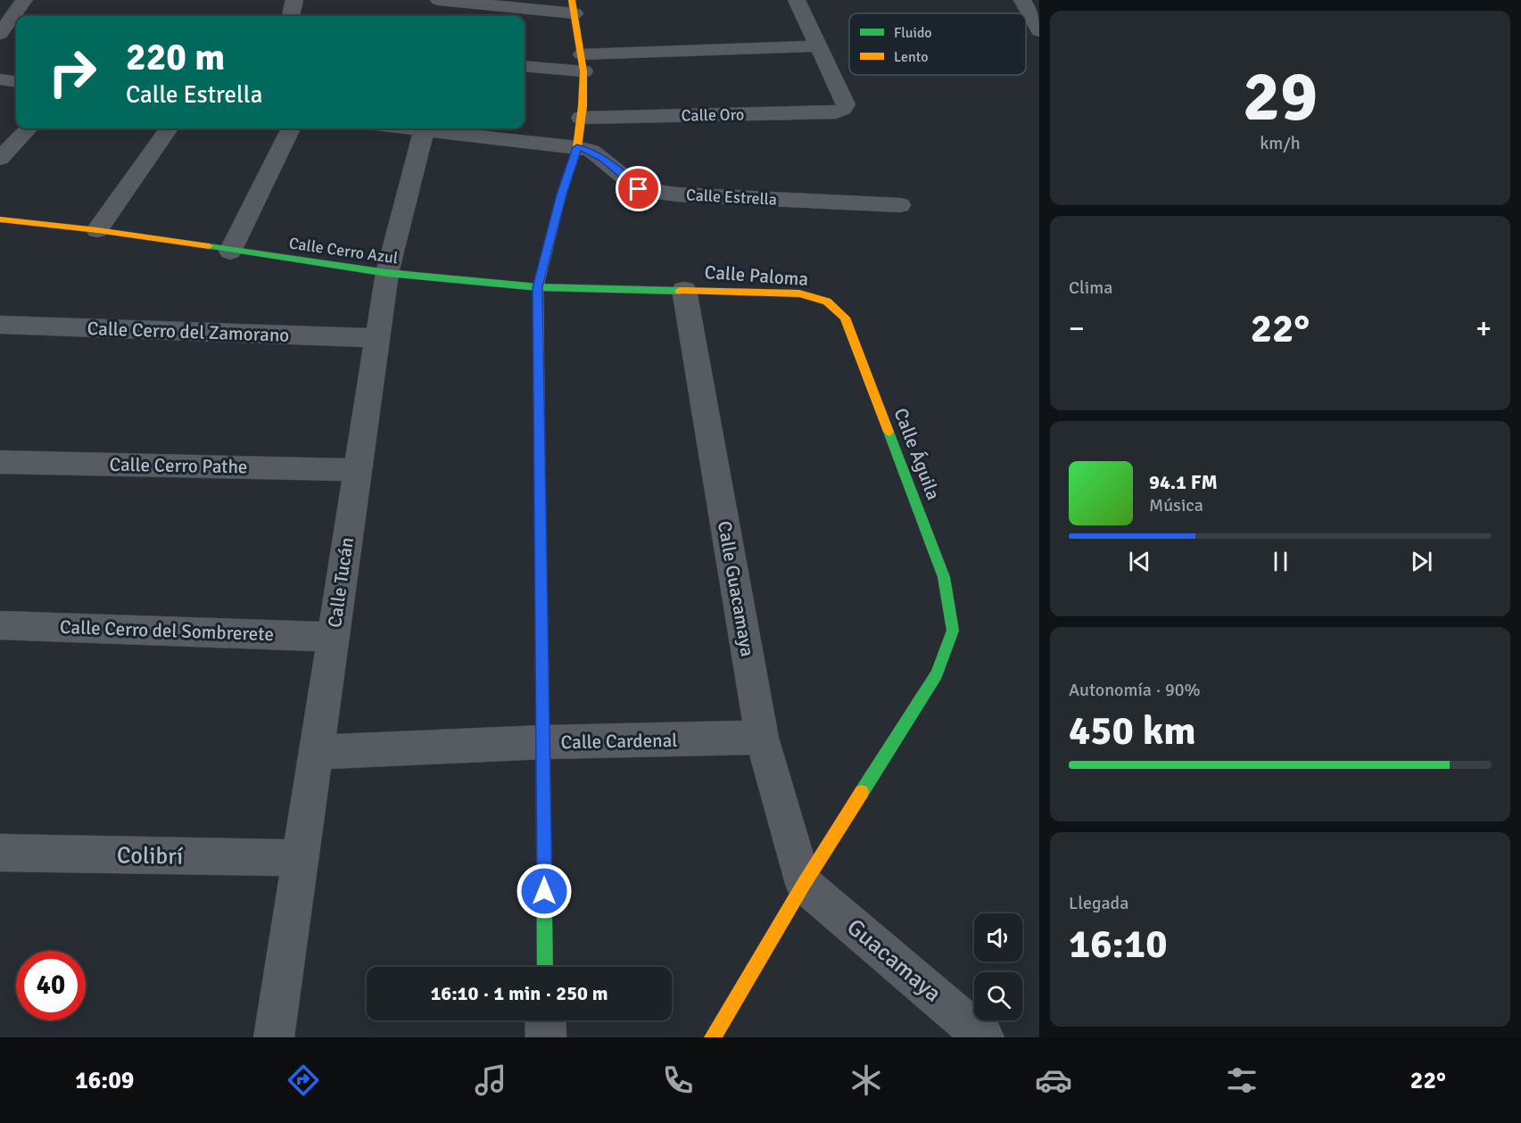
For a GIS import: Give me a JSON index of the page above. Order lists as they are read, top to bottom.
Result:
{
  "streets": {
    "street": [
      "Calle Oro",
      "Calle Estrella",
      "Calle Cerro Azul",
      "Calle Paloma",
      "Calle Cerro del Zamorano",
      "Calle Águila",
      "Calle Cerro Pathe",
      "Calle Tucán",
      "Calle Guacamaya",
      "Calle Cerro del Sombrerete",
      "Calle Cardenal",
      "Colibrí",
      "Guacamaya"
    ]
  },
  "crossings": [
    ["Calle Estrella", "Calle Tucán"],
    ["Calle Cerro Azul", "Calle Paloma"],
    ["Calle Cerro Azul", "Calle Tucán"],
    ["Calle Cerro Azul", "Calle Guacamaya"],
    ["Calle Paloma", "Calle Águila"],
    ["Calle Paloma", "Calle Guacamaya"],
    ["Calle Cerro del Zamorano", "Calle Tucán"],
    ["Calle Águila", "Calle Guacamaya"],
    ["Calle Águila", "Guacamaya"],
    ["Calle Cerro Pathe", "Calle Tucán"],
    ["Calle Tucán", "Calle Cerro del Sombrerete"],
    ["Calle Tucán", "Calle Cardenal"],
    ["Calle Tucán", "Colibrí"],
    ["Calle Guacamaya", "Calle Cardenal"],
    ["Calle Guacamaya", "Guacamaya"]
  ],
  "legend": ["Fluido", "Lento"],
  "page": {
    "tile": [
      ["29", "km/h"],
      "Clima",
      ["Autonomía · 90%", "450 km"],
      ["Llegada", "16:10"]
    ],
    "turn": ["220 m", "Calle Estrella"],
    "heat": ["−", "22°", "+"],
    "song": ["94.1 FM", "Música"],
    "limit": "40",
    "trip": "16:10 · 1 min · 250 m",
    "tabs": ["16:09", "22°"]
  }
}
